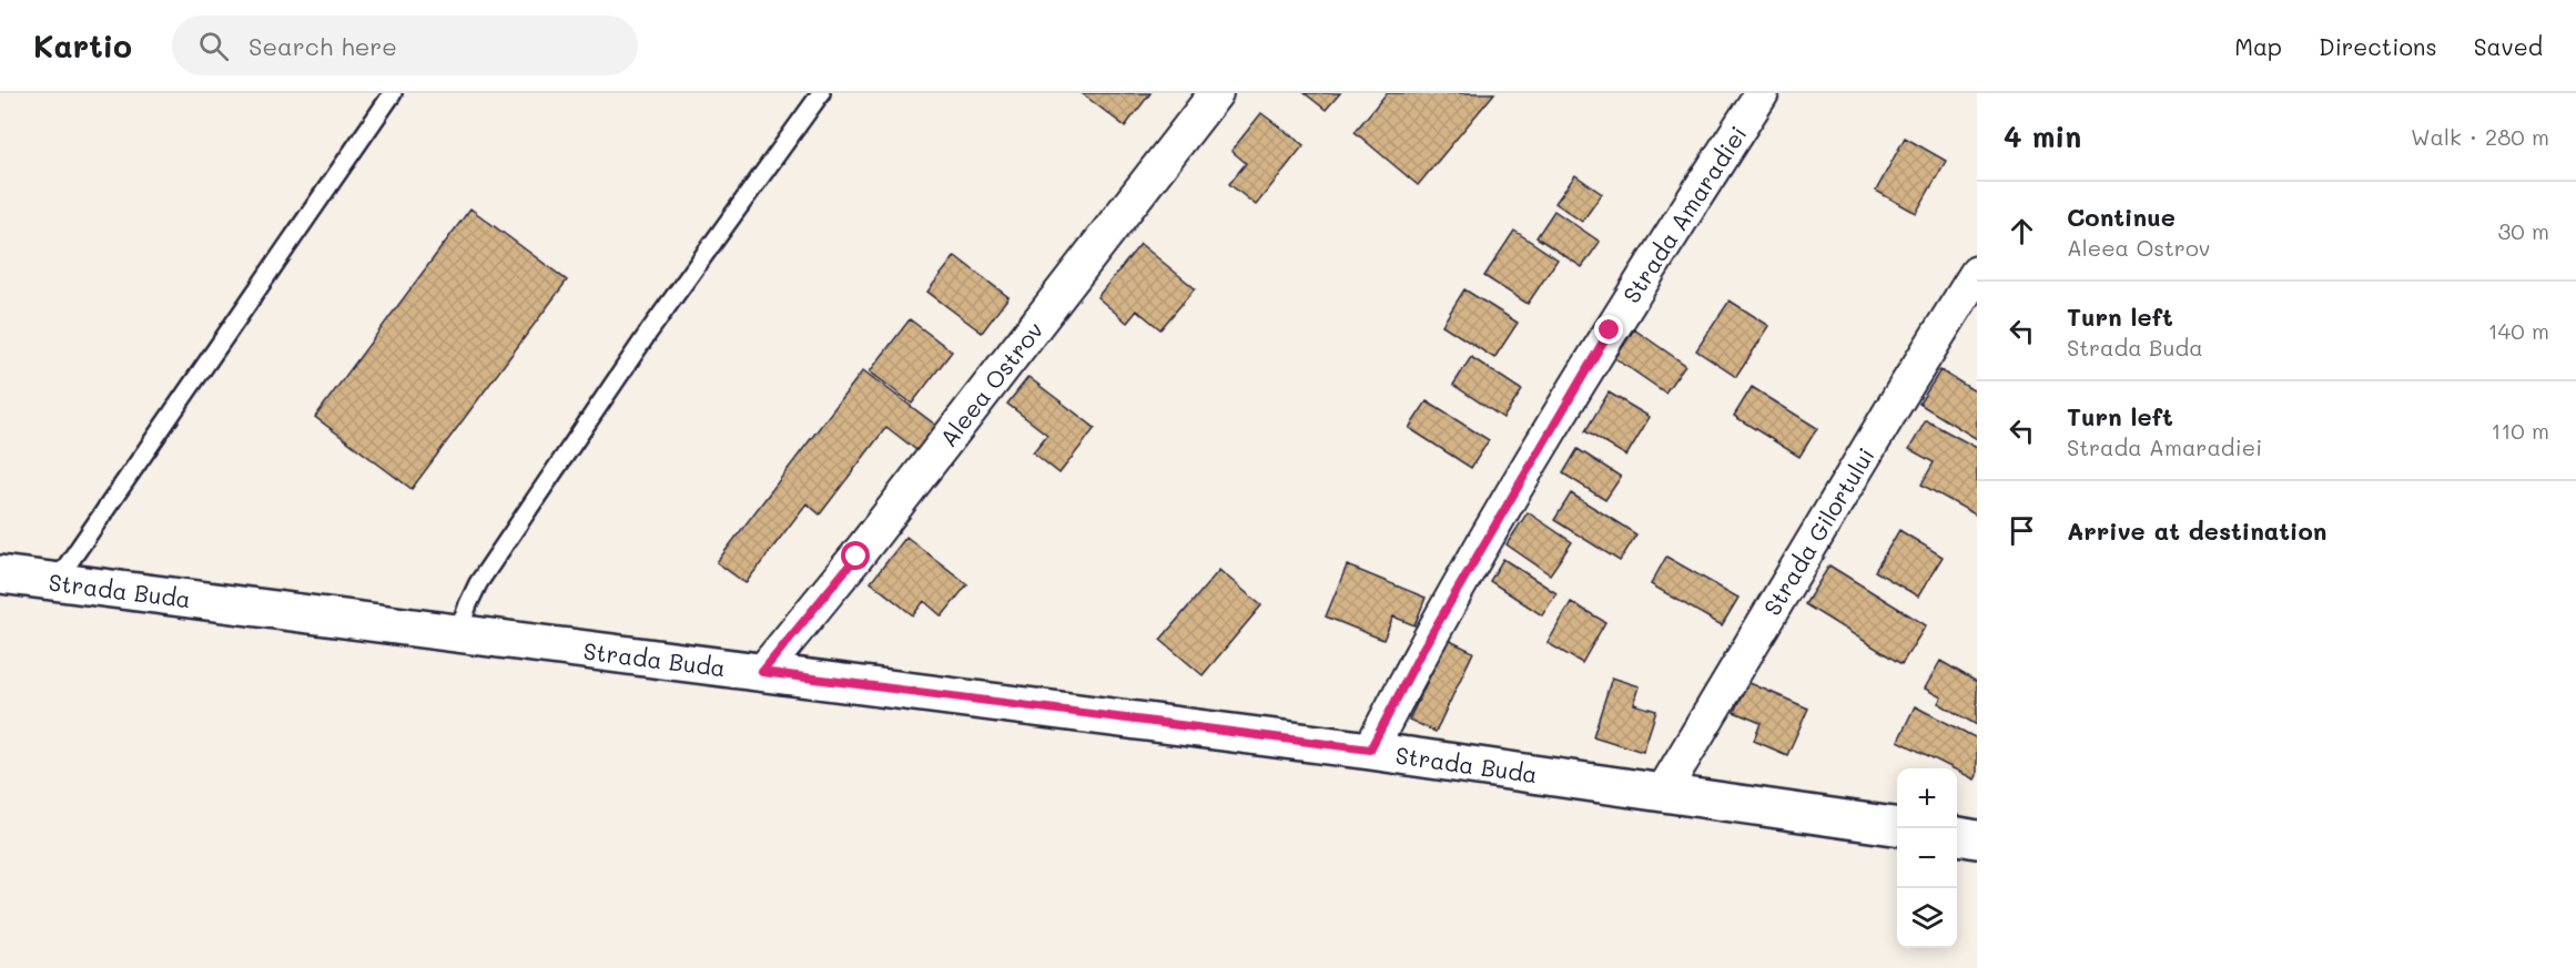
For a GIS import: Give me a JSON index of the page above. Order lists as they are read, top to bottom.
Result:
{
  "streets": {
    "main road": ["Strada Buda"],
    "street": ["Strada Amaradiei", "Aleea Ostrov", "Strada Gilortului"]
  },
  "crossings": [
    ["Strada Amaradiei", "Strada Buda"],
    ["Aleea Ostrov", "Strada Buda"],
    ["Strada Gilortului", "Strada Buda"]
  ],
  "page": {
    "header": "Kartio",
    "search": "Search here",
    "nav": ["Map", "Directions", "Saved"],
    "heading": ["4 min", "Walk · 280 m"],
    "list": [
      ["Continue", "Aleea Ostrov", "30 m"],
      ["Turn left", "Strada Buda", "140 m"],
      ["Turn left", "Strada Amaradiei", "110 m"],
      "Arrive at destination"
    ],
    "map_buttons": ["+", "−"]
  }
}
